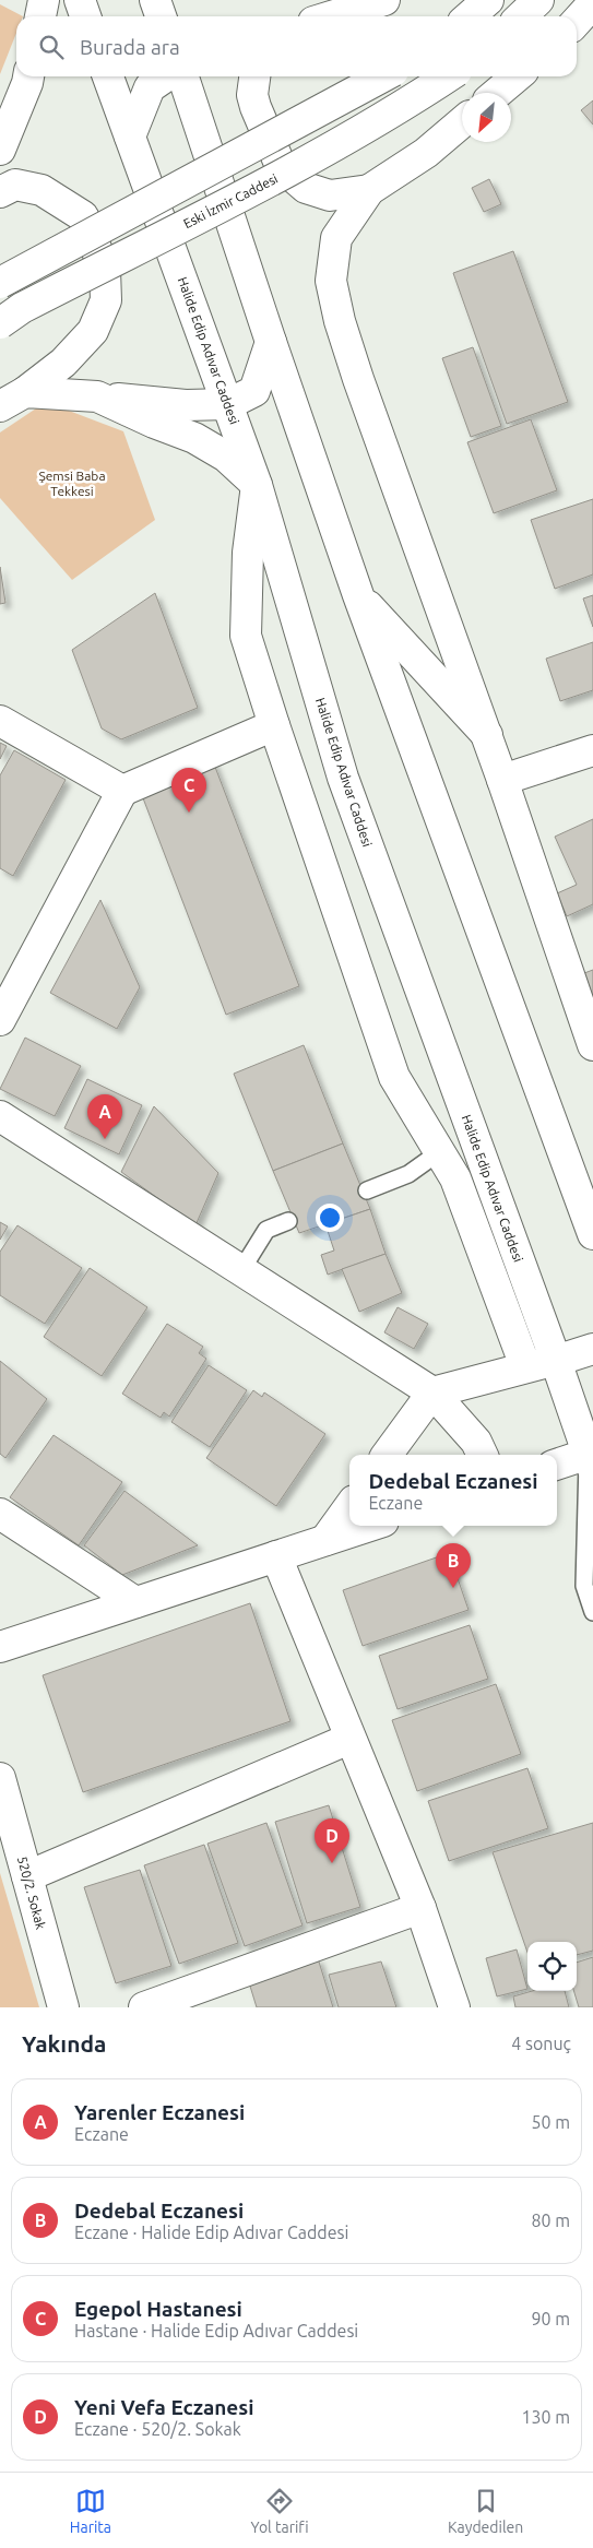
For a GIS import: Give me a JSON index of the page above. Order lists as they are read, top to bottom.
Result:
{
  "streets": {
    "main road": ["Eski İzmir Caddesi", "Halide Edip Adıvar Caddesi", "520/2. Sokak"]
  },
  "parks": ["Şemsi Baba Tekkesi"],
  "north": "bottom left",
  "page": {
    "search": "Burada ara",
    "pins": [
      "C",
      "A",
      "B",
      "D"
    ],
    "popup": ["Dedebal Eczanesi", "Eczane"],
    "heading": ["Yakında", "4 sonuç"],
    "list": [
      {
        "mark": "A",
        "name": "Yarenler Eczanesi",
        "note": "Eczane",
        "value": "50 m"
      },
      {
        "mark": "B",
        "name": "Dedebal Eczanesi",
        "note": "Eczane · Halide Edip Adıvar Caddesi",
        "value": "80 m"
      },
      {
        "mark": "C",
        "name": "Egepol Hastanesi",
        "note": "Hastane · Halide Edip Adıvar Caddesi",
        "value": "90 m"
      },
      {
        "mark": "D",
        "name": "Yeni Vefa Eczanesi",
        "note": "Eczane · 520/2. Sokak",
        "value": "130 m"
      }
    ],
    "nav": ["Harita", "Yol tarifi", "Kaydedilen"]
  }
}
